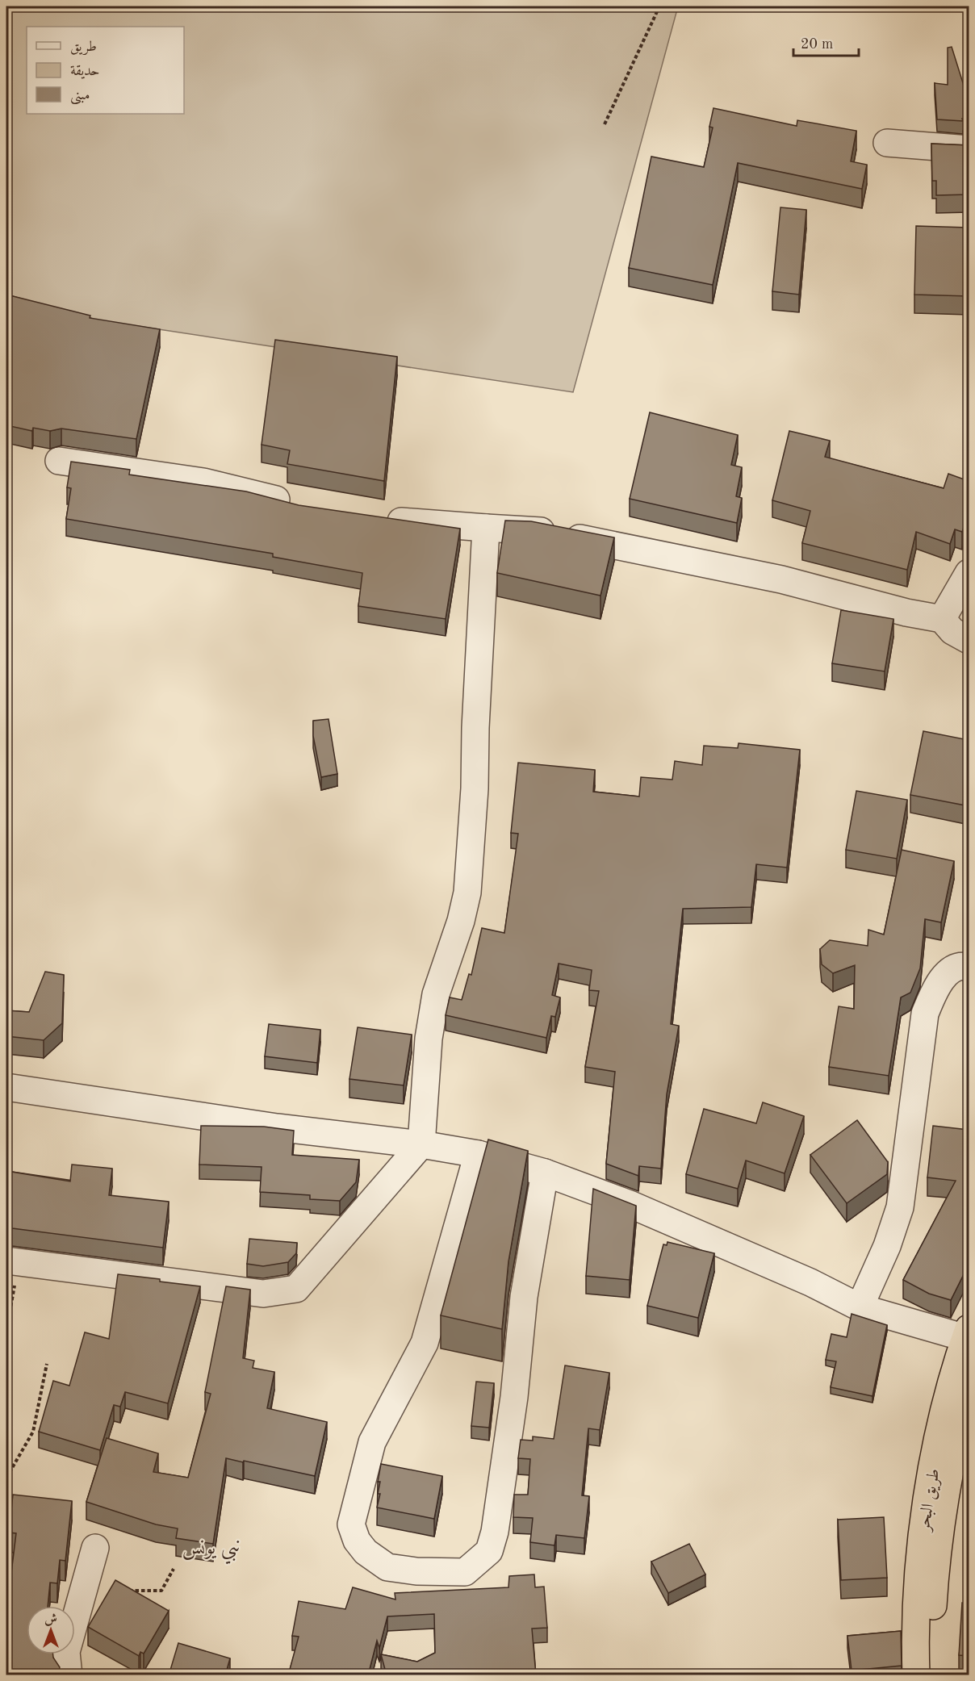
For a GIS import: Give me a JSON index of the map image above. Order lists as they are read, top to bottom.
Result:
{
  "streets": {
    "highway": ["طريق البحر"]
  },
  "districts": ["نبي يونس"],
  "legend": ["طريق", "حديقة", "مبنى"],
  "scale_bar": "20 m",
  "north": "top"
}
